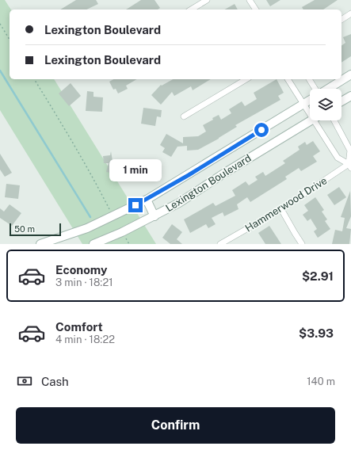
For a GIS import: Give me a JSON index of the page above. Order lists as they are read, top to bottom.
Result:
{
  "streets": {
    "street": ["Lexington Boulevard", "Hammerwood Drive"]
  },
  "scale_bar": "50 m",
  "page": {
    "banner": ["Lexington Boulevard", "Lexington Boulevard"],
    "bubble": "1 min",
    "scale": "50 m",
    "list": [
      {
        "name": "Economy",
        "note": "3 min · 18:21",
        "value": "$2.91"
      },
      {
        "name": "Comfort",
        "note": "4 min · 18:22",
        "value": "$3.93"
      }
    ],
    "pay": ["Cash", "140 m"],
    "buttons": "Confirm"
  }
}
